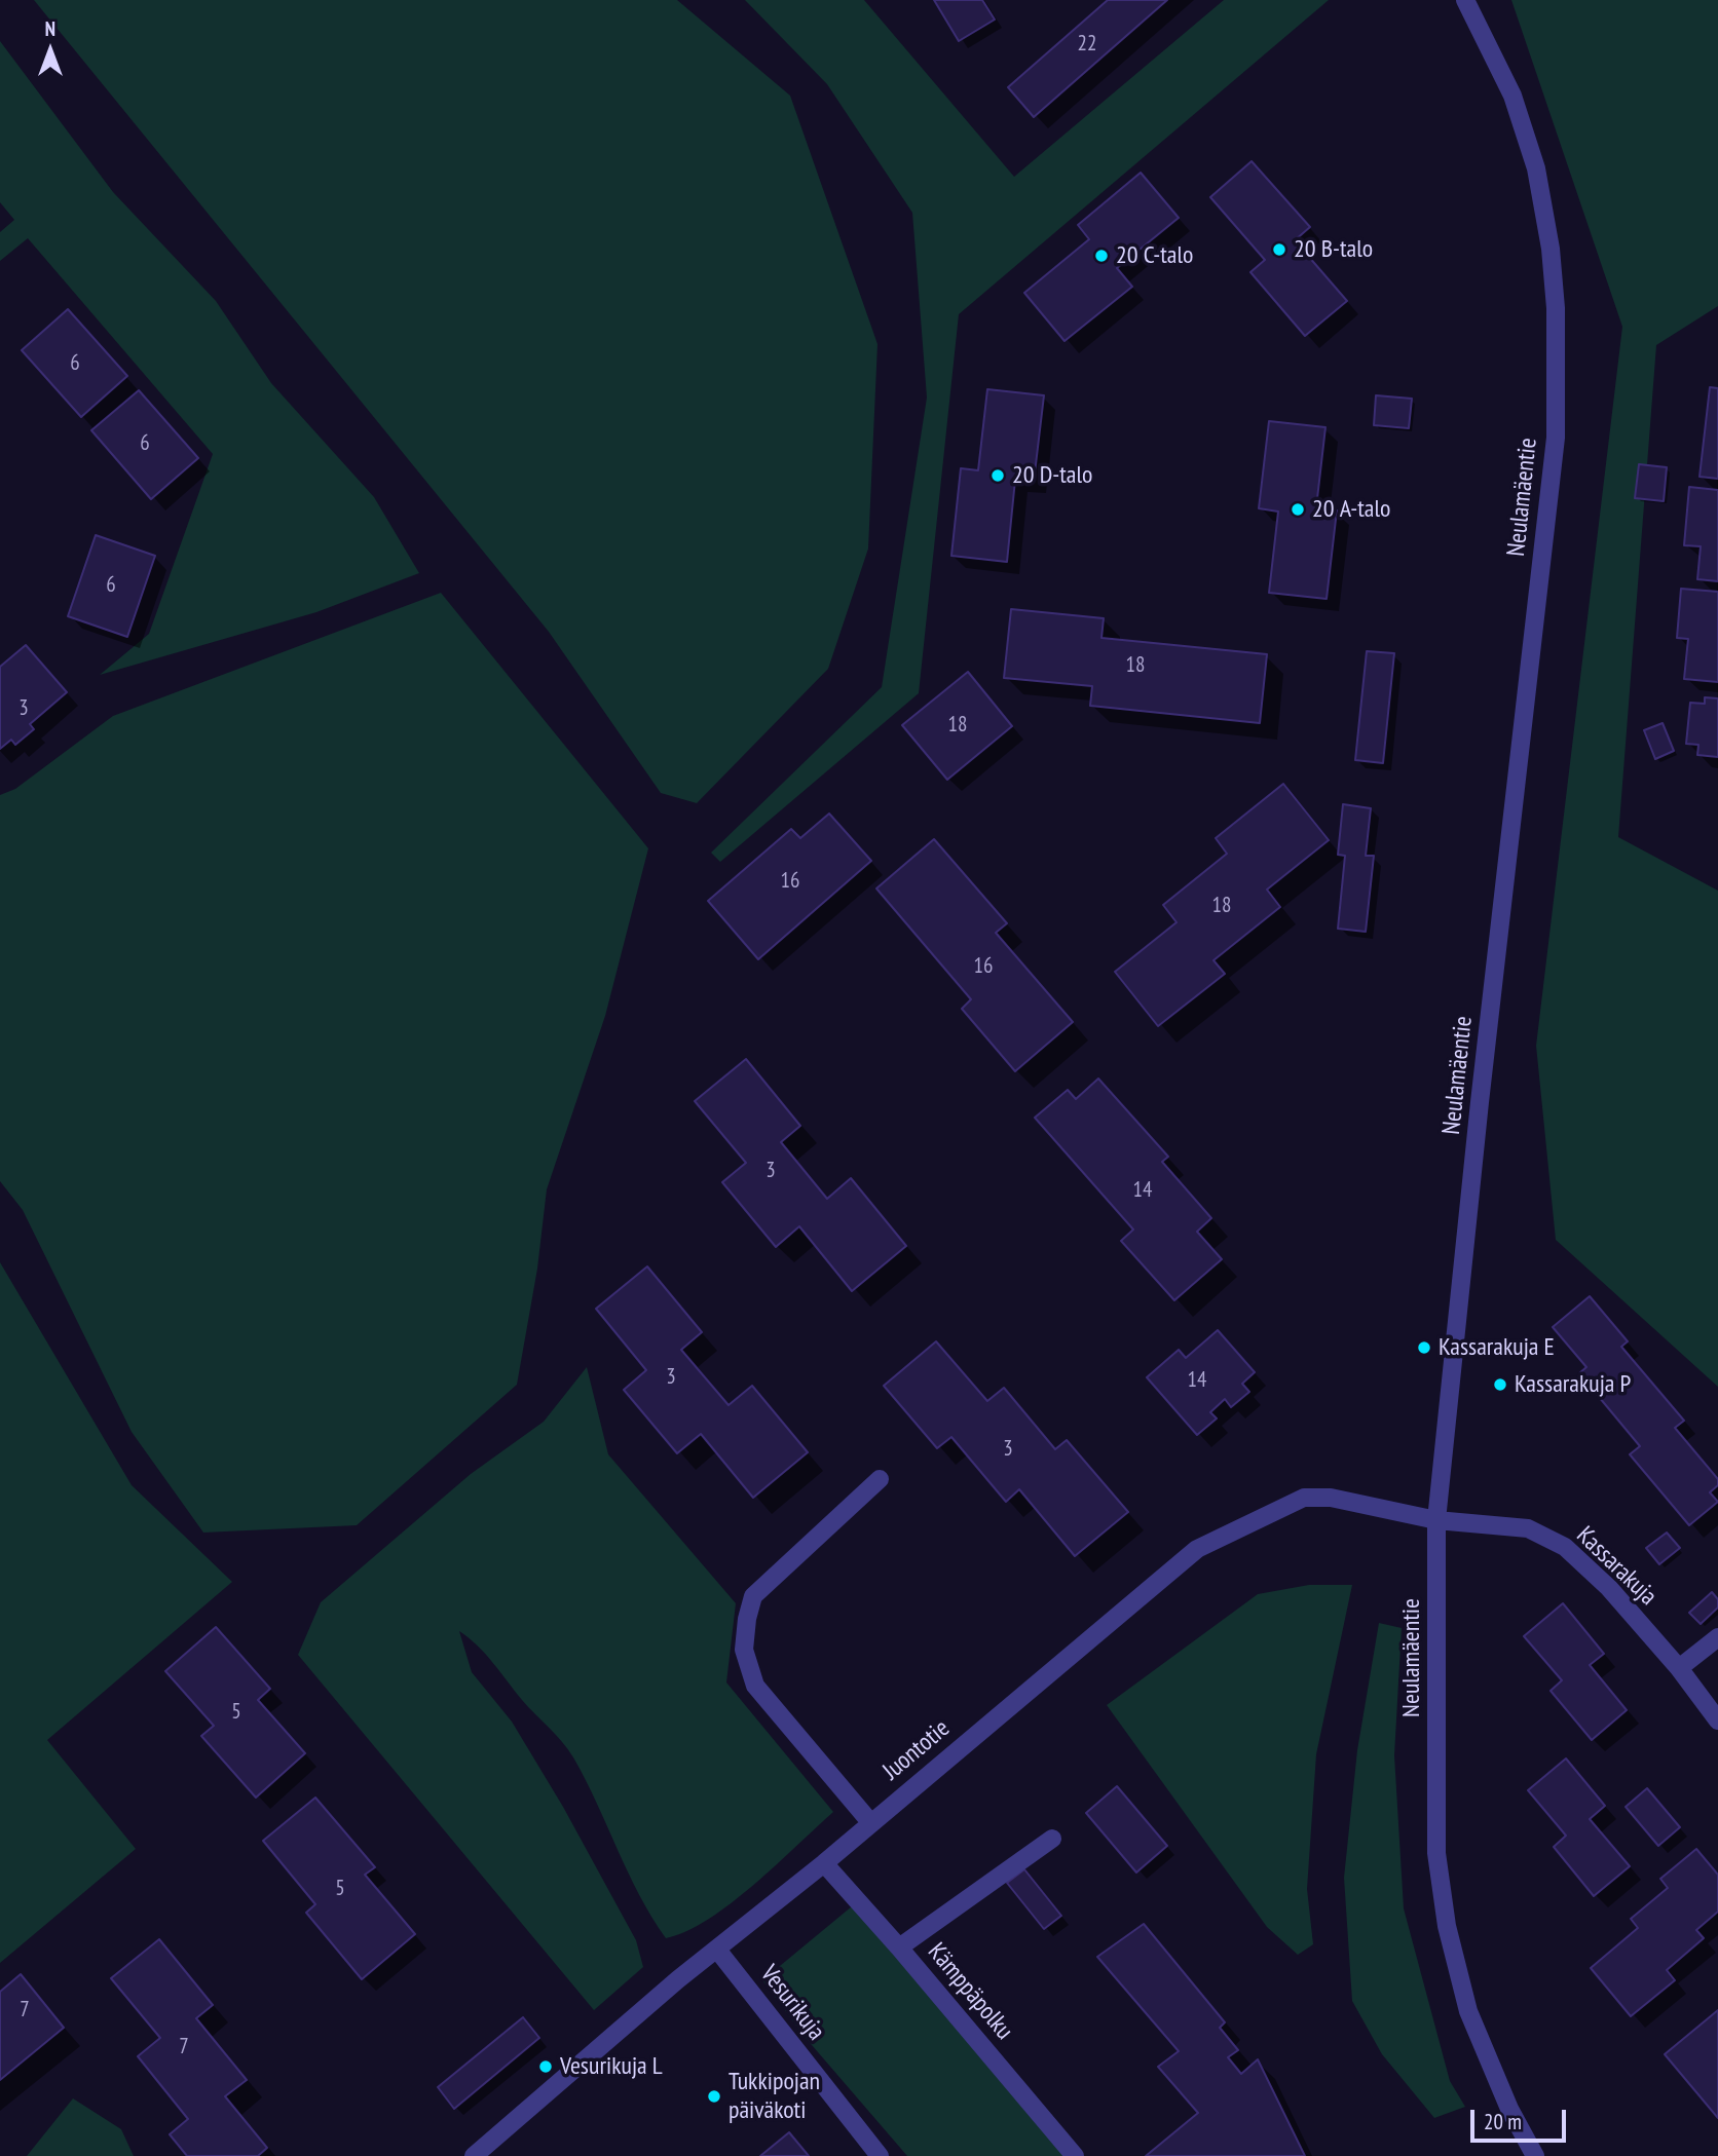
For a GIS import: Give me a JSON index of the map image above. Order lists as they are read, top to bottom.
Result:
{
  "streets": {
    "street": [
      "Neulamäentie",
      "Kassarakuja",
      "Juontotie",
      "Kämppäpolku",
      "Vesurikuja"
    ]
  },
  "crossings": [
    ["Neulamäentie", "Kassarakuja"],
    ["Neulamäentie", "Juontotie"],
    ["Kassarakuja", "Juontotie"],
    ["Juontotie", "Kämppäpolku"],
    ["Juontotie", "Vesurikuja"]
  ],
  "places": [
    "20 B-talo",
    "20 C-talo",
    "20 D-talo",
    "20 A-talo",
    "Kassarakuja E",
    "Kassarakuja P",
    "Vesurikuja L",
    "Tukkipojan päiväkoti"
  ],
  "house_numbers": [
    "22",
    "6",
    "6",
    "6",
    "18",
    "3",
    "18",
    "16",
    "18",
    "16",
    "3",
    "14",
    "3",
    "14",
    "3",
    "5",
    "5",
    "7",
    "7"
  ],
  "scale_bar": "20 m",
  "north": "top"
}
